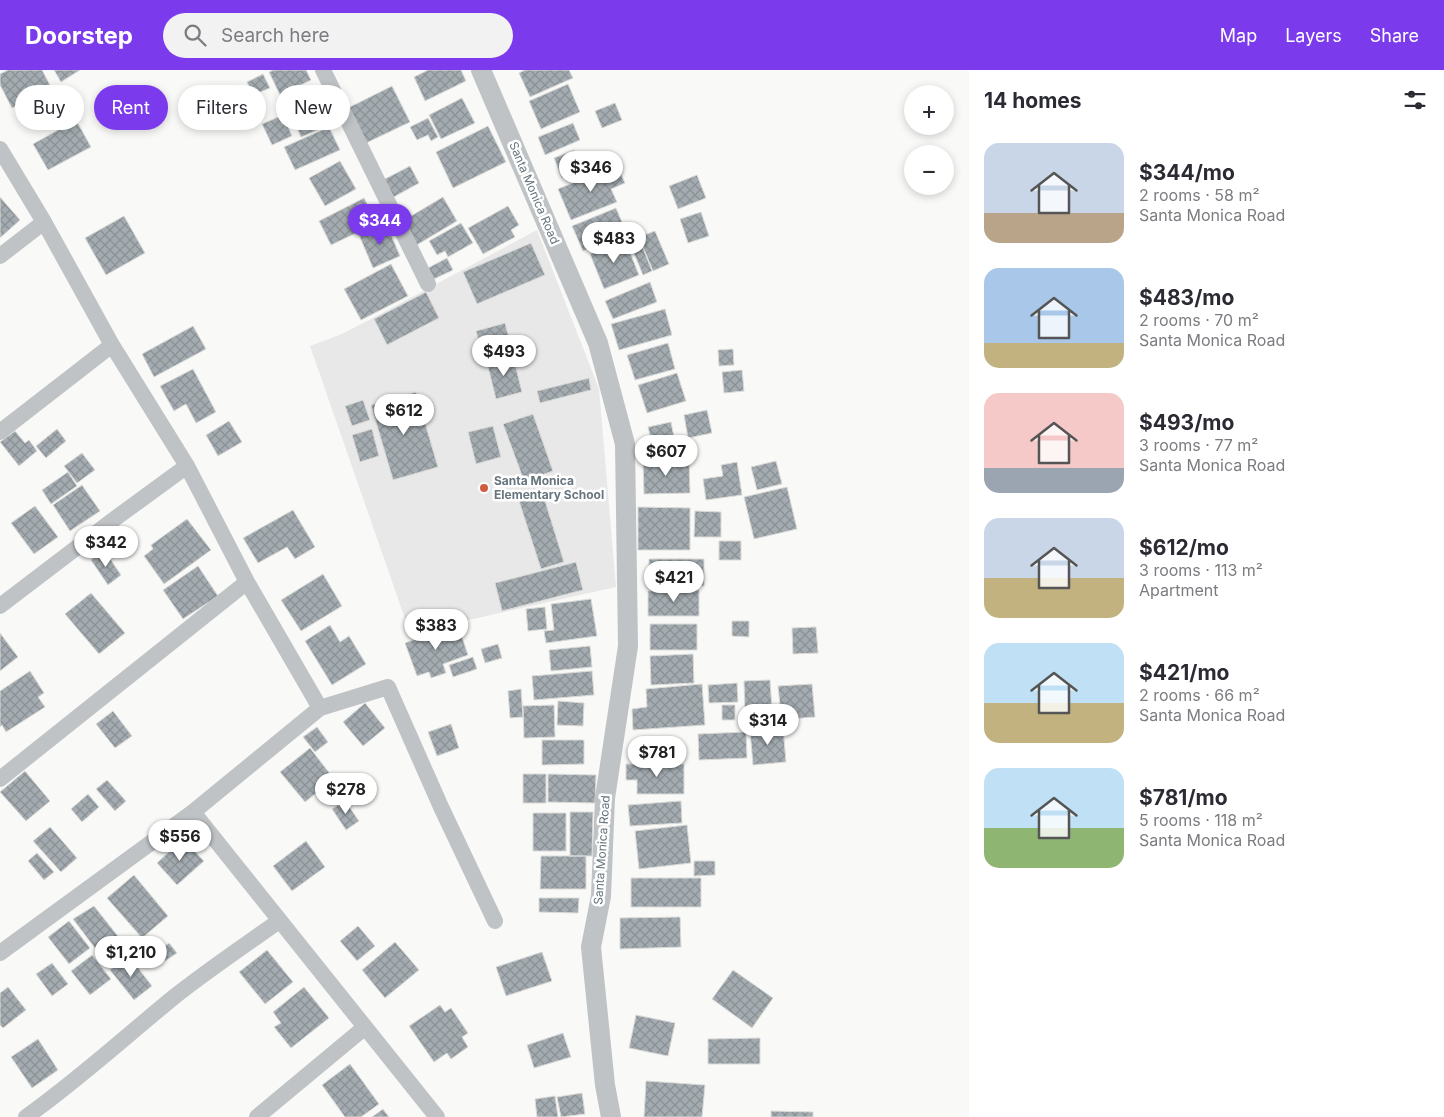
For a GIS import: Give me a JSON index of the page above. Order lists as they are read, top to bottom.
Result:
{
  "streets": {
    "street": ["Santa Monica Road"]
  },
  "places": ["Santa Monica Elementary School"],
  "page": {
    "header": "Doorstep",
    "search": "Search here",
    "nav": ["Map", "Layers", "Share"],
    "heading": "14 homes",
    "map_buttons": ["+", "−"],
    "chip": [
      "Buy",
      "Rent",
      "Filters",
      "New"
    ],
    "list": [
      {
        "name": "$344/mo",
        "note": "2 rooms · 58 m² · Santa Monica Road"
      },
      {
        "name": "$483/mo",
        "note": "2 rooms · 70 m² · Santa Monica Road"
      },
      {
        "name": "$493/mo",
        "note": "3 rooms · 77 m² · Santa Monica Road"
      },
      {
        "name": "$612/mo",
        "note": "3 rooms · 113 m² · Apartment"
      },
      {
        "name": "$421/mo",
        "note": "2 rooms · 66 m² · Santa Monica Road"
      },
      {
        "name": "$781/mo",
        "note": "5 rooms · 118 m² · Santa Monica Road"
      }
    ],
    "price": [
      "$346",
      "$344",
      "$483",
      "$493",
      "$612",
      "$607",
      "$342",
      "$421",
      "$383",
      "$314",
      "$781",
      "$278",
      "$556",
      "$1,210"
    ]
  }
}
